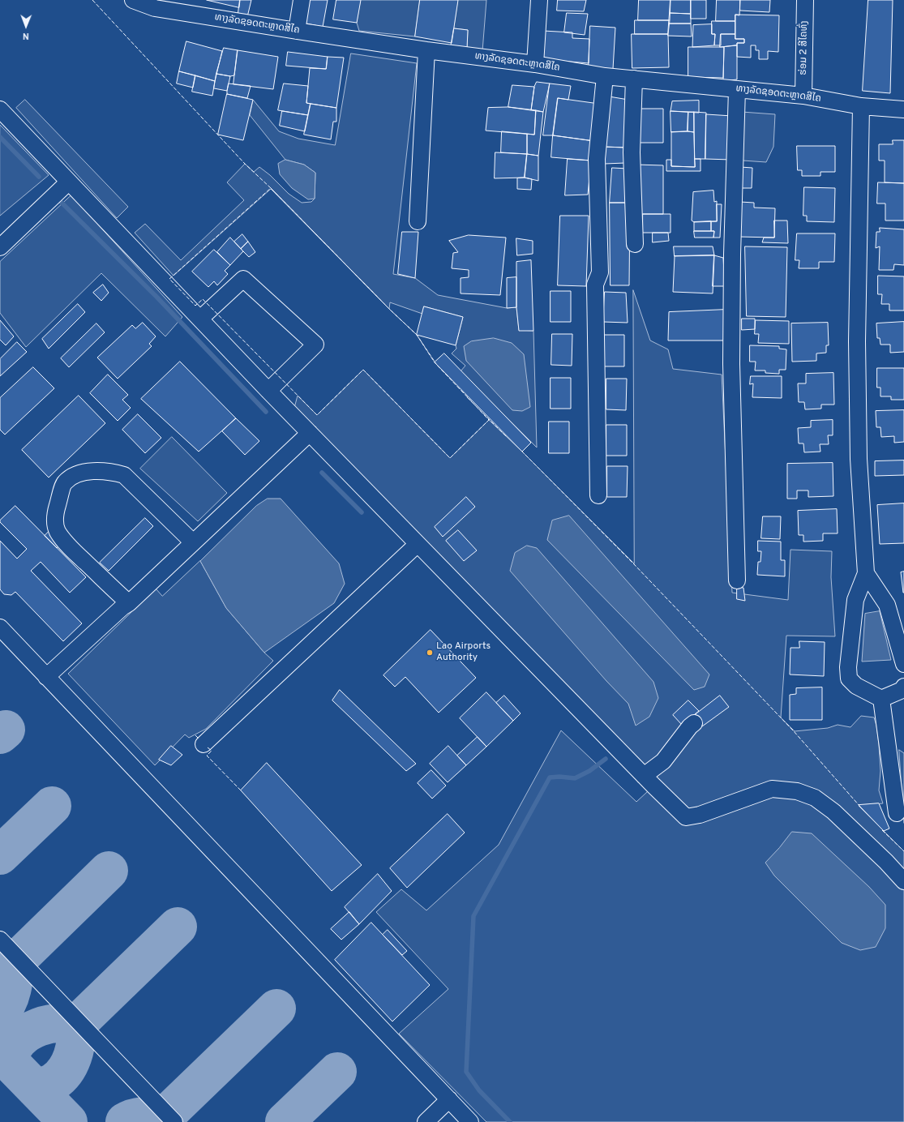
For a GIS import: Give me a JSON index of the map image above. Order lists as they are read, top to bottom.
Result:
{
  "streets": {
    "street": ["ທາງລັດຊອດຕະຫຼາດສີໄຄ", "ຮ່ອມ 2 ສີໄຄທົ່ງ"]
  },
  "crossings": [
    ["ທາງລັດຊອດຕະຫຼາດສີໄຄ", "ຮ່ອມ 2 ສີໄຄທົ່ງ"]
  ],
  "places": ["Lao Airports Authority"],
  "north": "bottom"
}
